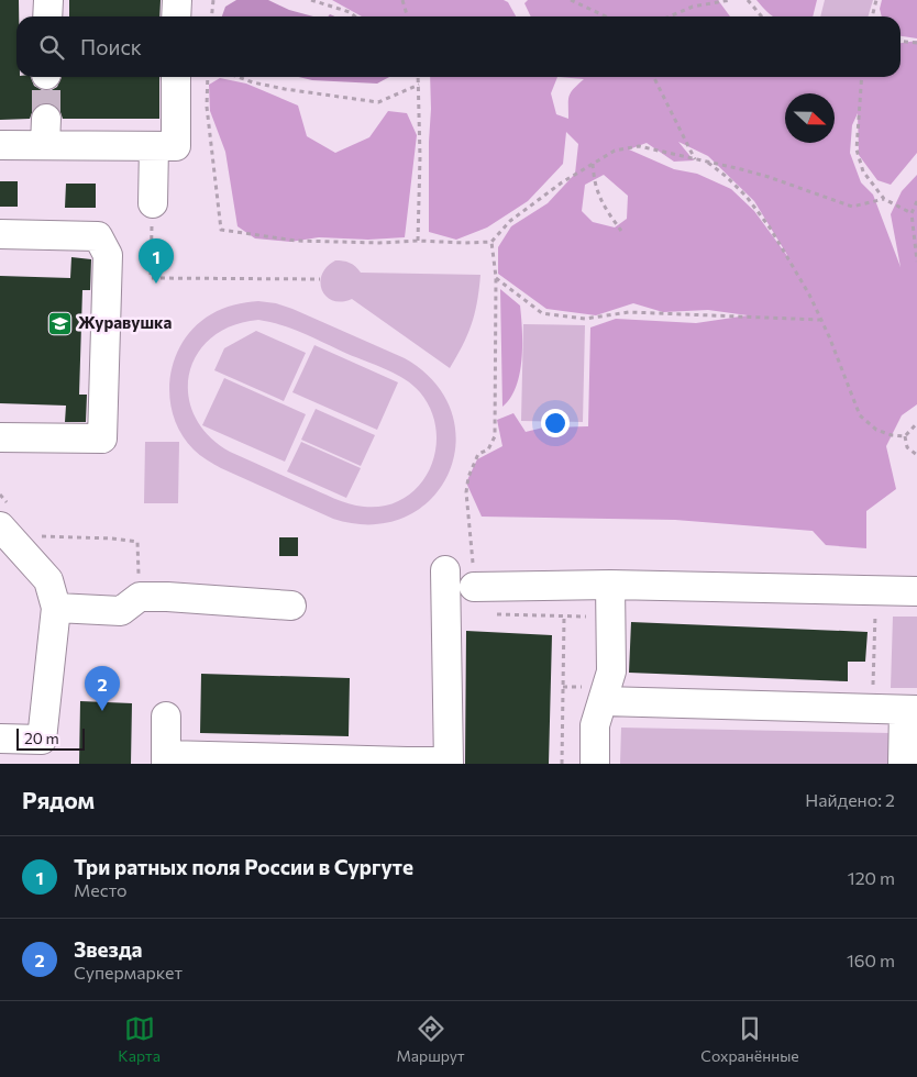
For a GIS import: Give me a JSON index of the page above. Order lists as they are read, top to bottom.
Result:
{
  "places": {
    "school or university": ["Журавушка"]
  },
  "scale_bar": "20 m",
  "north": "right",
  "page": {
    "search": "Поиск",
    "pins": ["1", "2"],
    "scale": "20 m",
    "heading": ["Рядом", "Найдено: 2"],
    "list": [
      {
        "mark": "1",
        "name": "Три ратных поля России в Сургуте",
        "note": "Место",
        "value": "120 m"
      },
      {
        "mark": "2",
        "name": "Звезда",
        "note": "Супермаркет",
        "value": "160 m"
      }
    ],
    "nav": ["Карта", "Маршрут", "Сохранённые"]
  }
}
